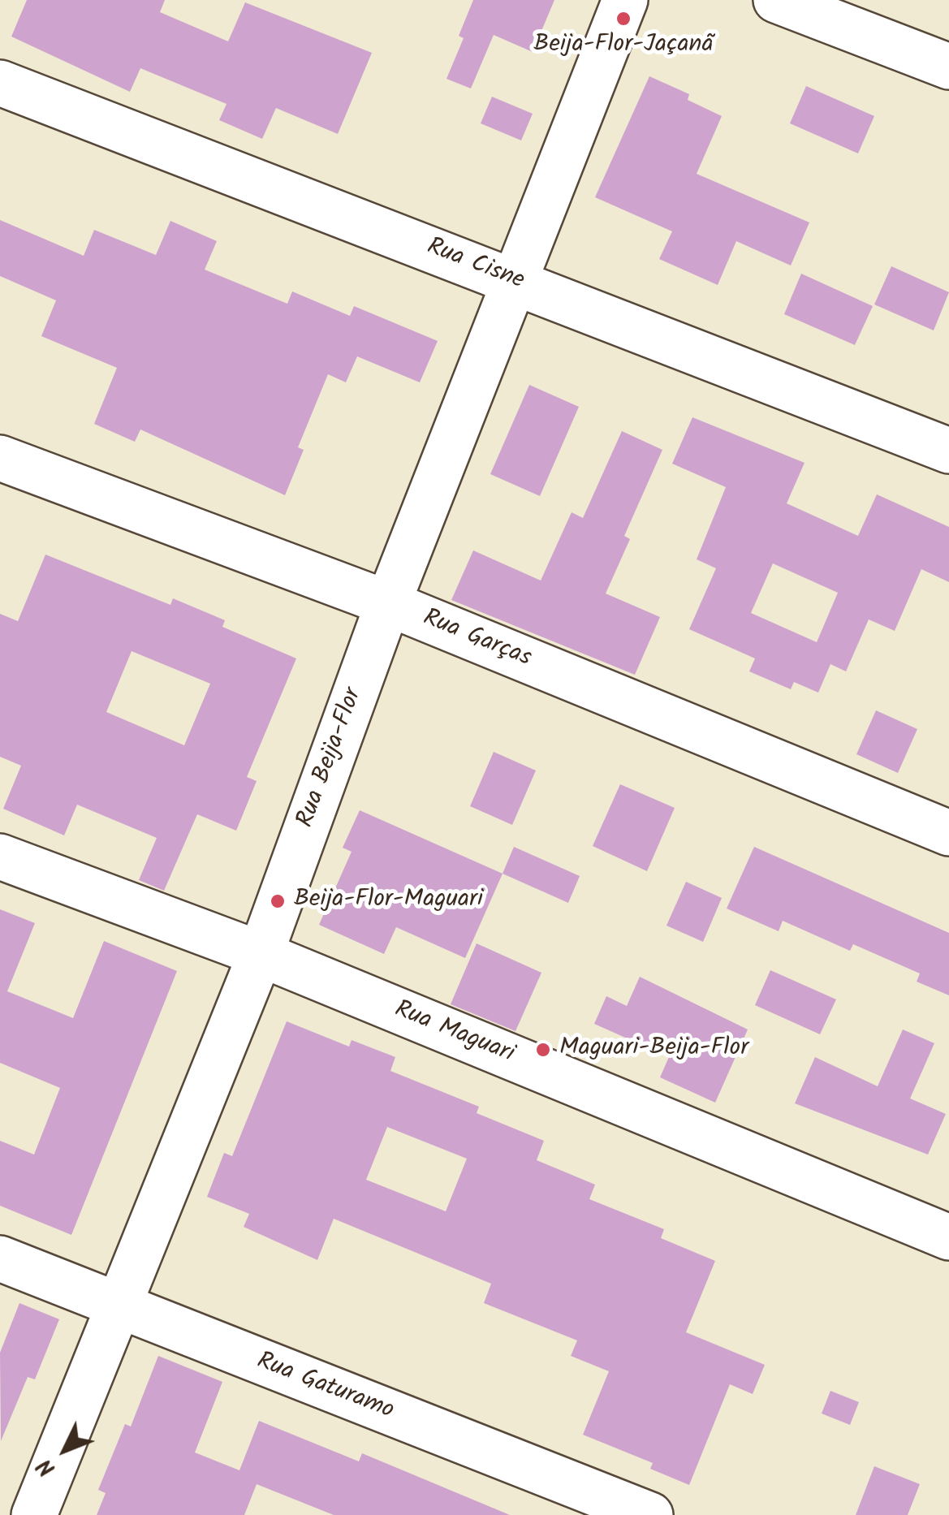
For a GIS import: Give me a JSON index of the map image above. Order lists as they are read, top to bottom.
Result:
{
  "streets": {
    "street": [
      "Rua Cisne",
      "Rua Garças",
      "Rua Beija-Flor",
      "Rua Maguari",
      "Rua Gaturamo"
    ]
  },
  "crossings": [
    ["Rua Cisne", "Rua Beija-Flor"],
    ["Rua Garças", "Rua Beija-Flor"],
    ["Rua Beija-Flor", "Rua Maguari"],
    ["Rua Beija-Flor", "Rua Gaturamo"]
  ],
  "places": ["Beija-Flor-Jaçanã", "Beija-Flor-Maguari", "Maguari-Beija-Flor"],
  "north": "bottom left"
}
